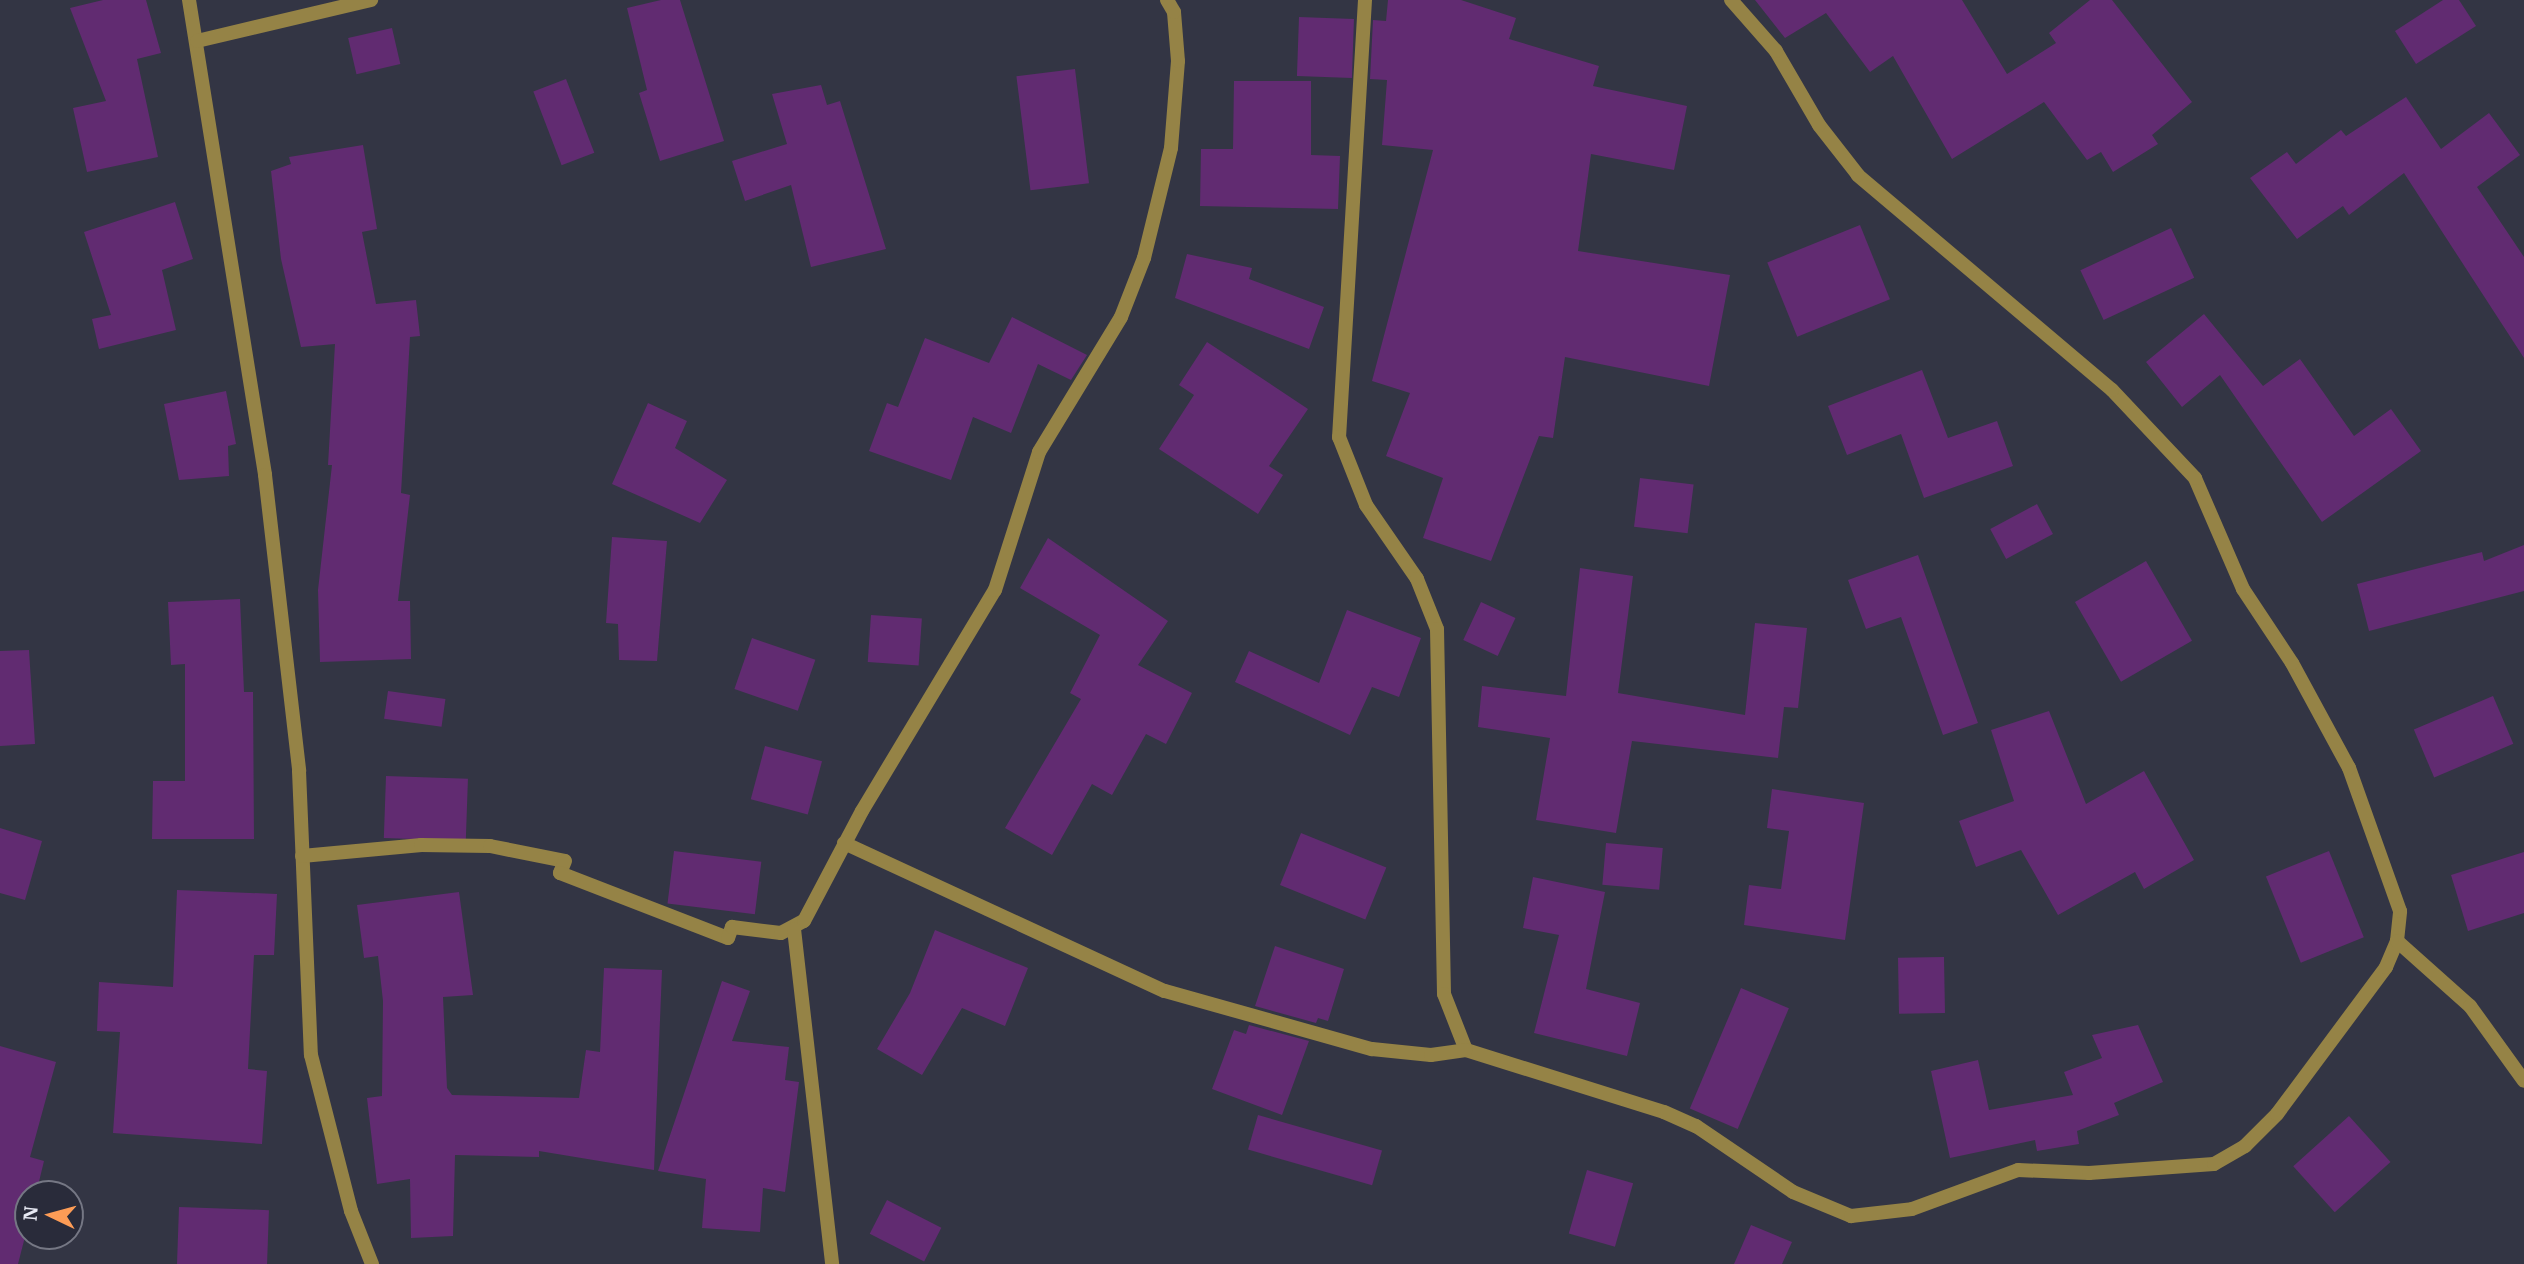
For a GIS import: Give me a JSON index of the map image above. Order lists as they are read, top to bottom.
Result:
{
  "north": "left"
}
